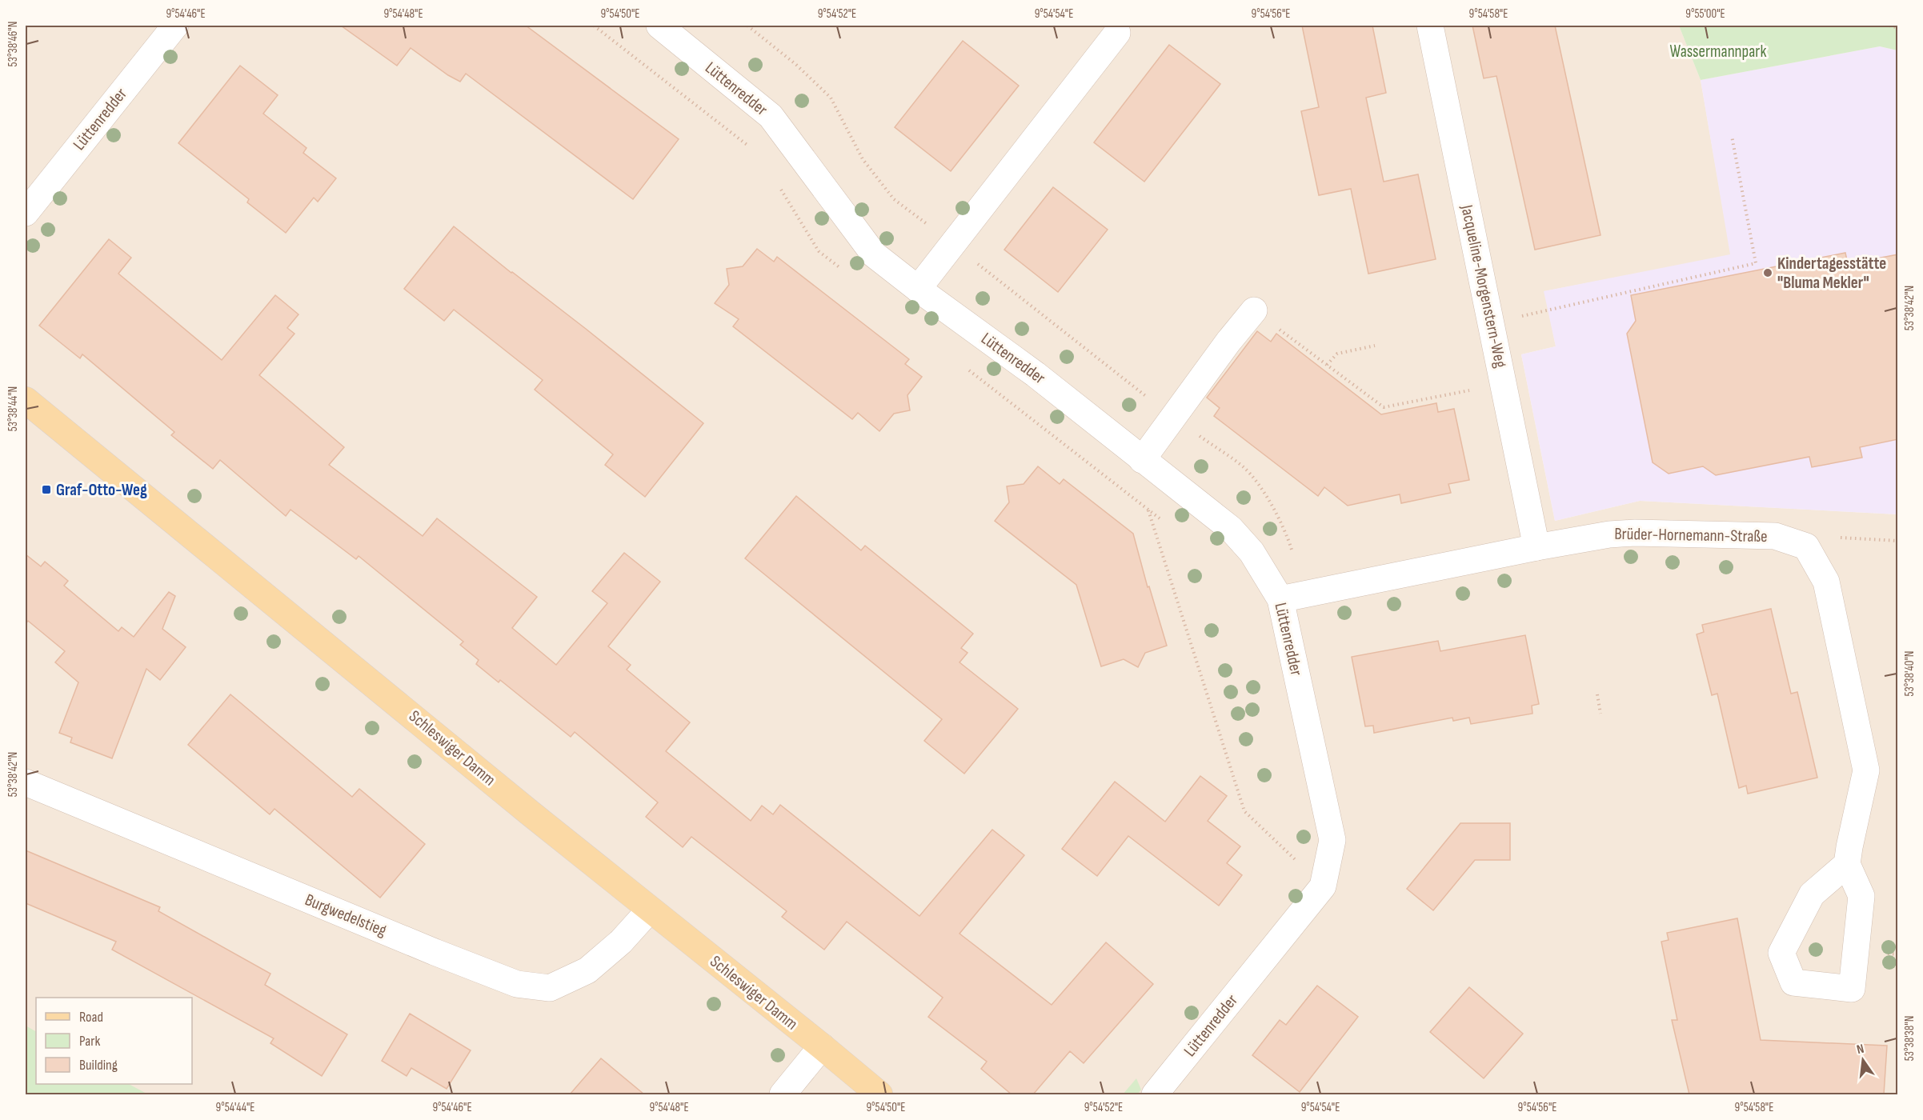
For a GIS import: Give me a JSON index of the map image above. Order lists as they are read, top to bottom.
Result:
{
  "streets": {
    "main road": ["Schleswiger Damm"],
    "street": [
      "Lüttenredder",
      "Jacqueline-Morgenstern-Weg",
      "Brüder-Hornemann-Straße",
      "Burgwedelstieg"
    ]
  },
  "crossings": [
    ["Lüttenredder", "Brüder-Hornemann-Straße"],
    ["Jacqueline-Morgenstern-Weg", "Brüder-Hornemann-Straße"],
    ["Schleswiger Damm", "Burgwedelstieg"]
  ],
  "parks": ["Wassermannpark"],
  "places": {
    "other": ["Kindertagesstätte \"Bluma Mekler\""],
    "transit": ["Graf-Otto-Weg"]
  },
  "legend": ["Road", "Park", "Building"],
  "north": "top",
  "coordinates": [
    "9°54'46\"E",
    "9°54'48\"E",
    "9°54'50\"E",
    "9°54'52\"E",
    "9°54'54\"E",
    "9°54'56\"E",
    "9°54'58\"E",
    "9°55'00\"E",
    "53°38'46\"N",
    "53°38'42\"N",
    "53°38'44\"N",
    "53°38'40\"N",
    "53°38'38\"N",
    "9°54'44\"E"
  ]
}
